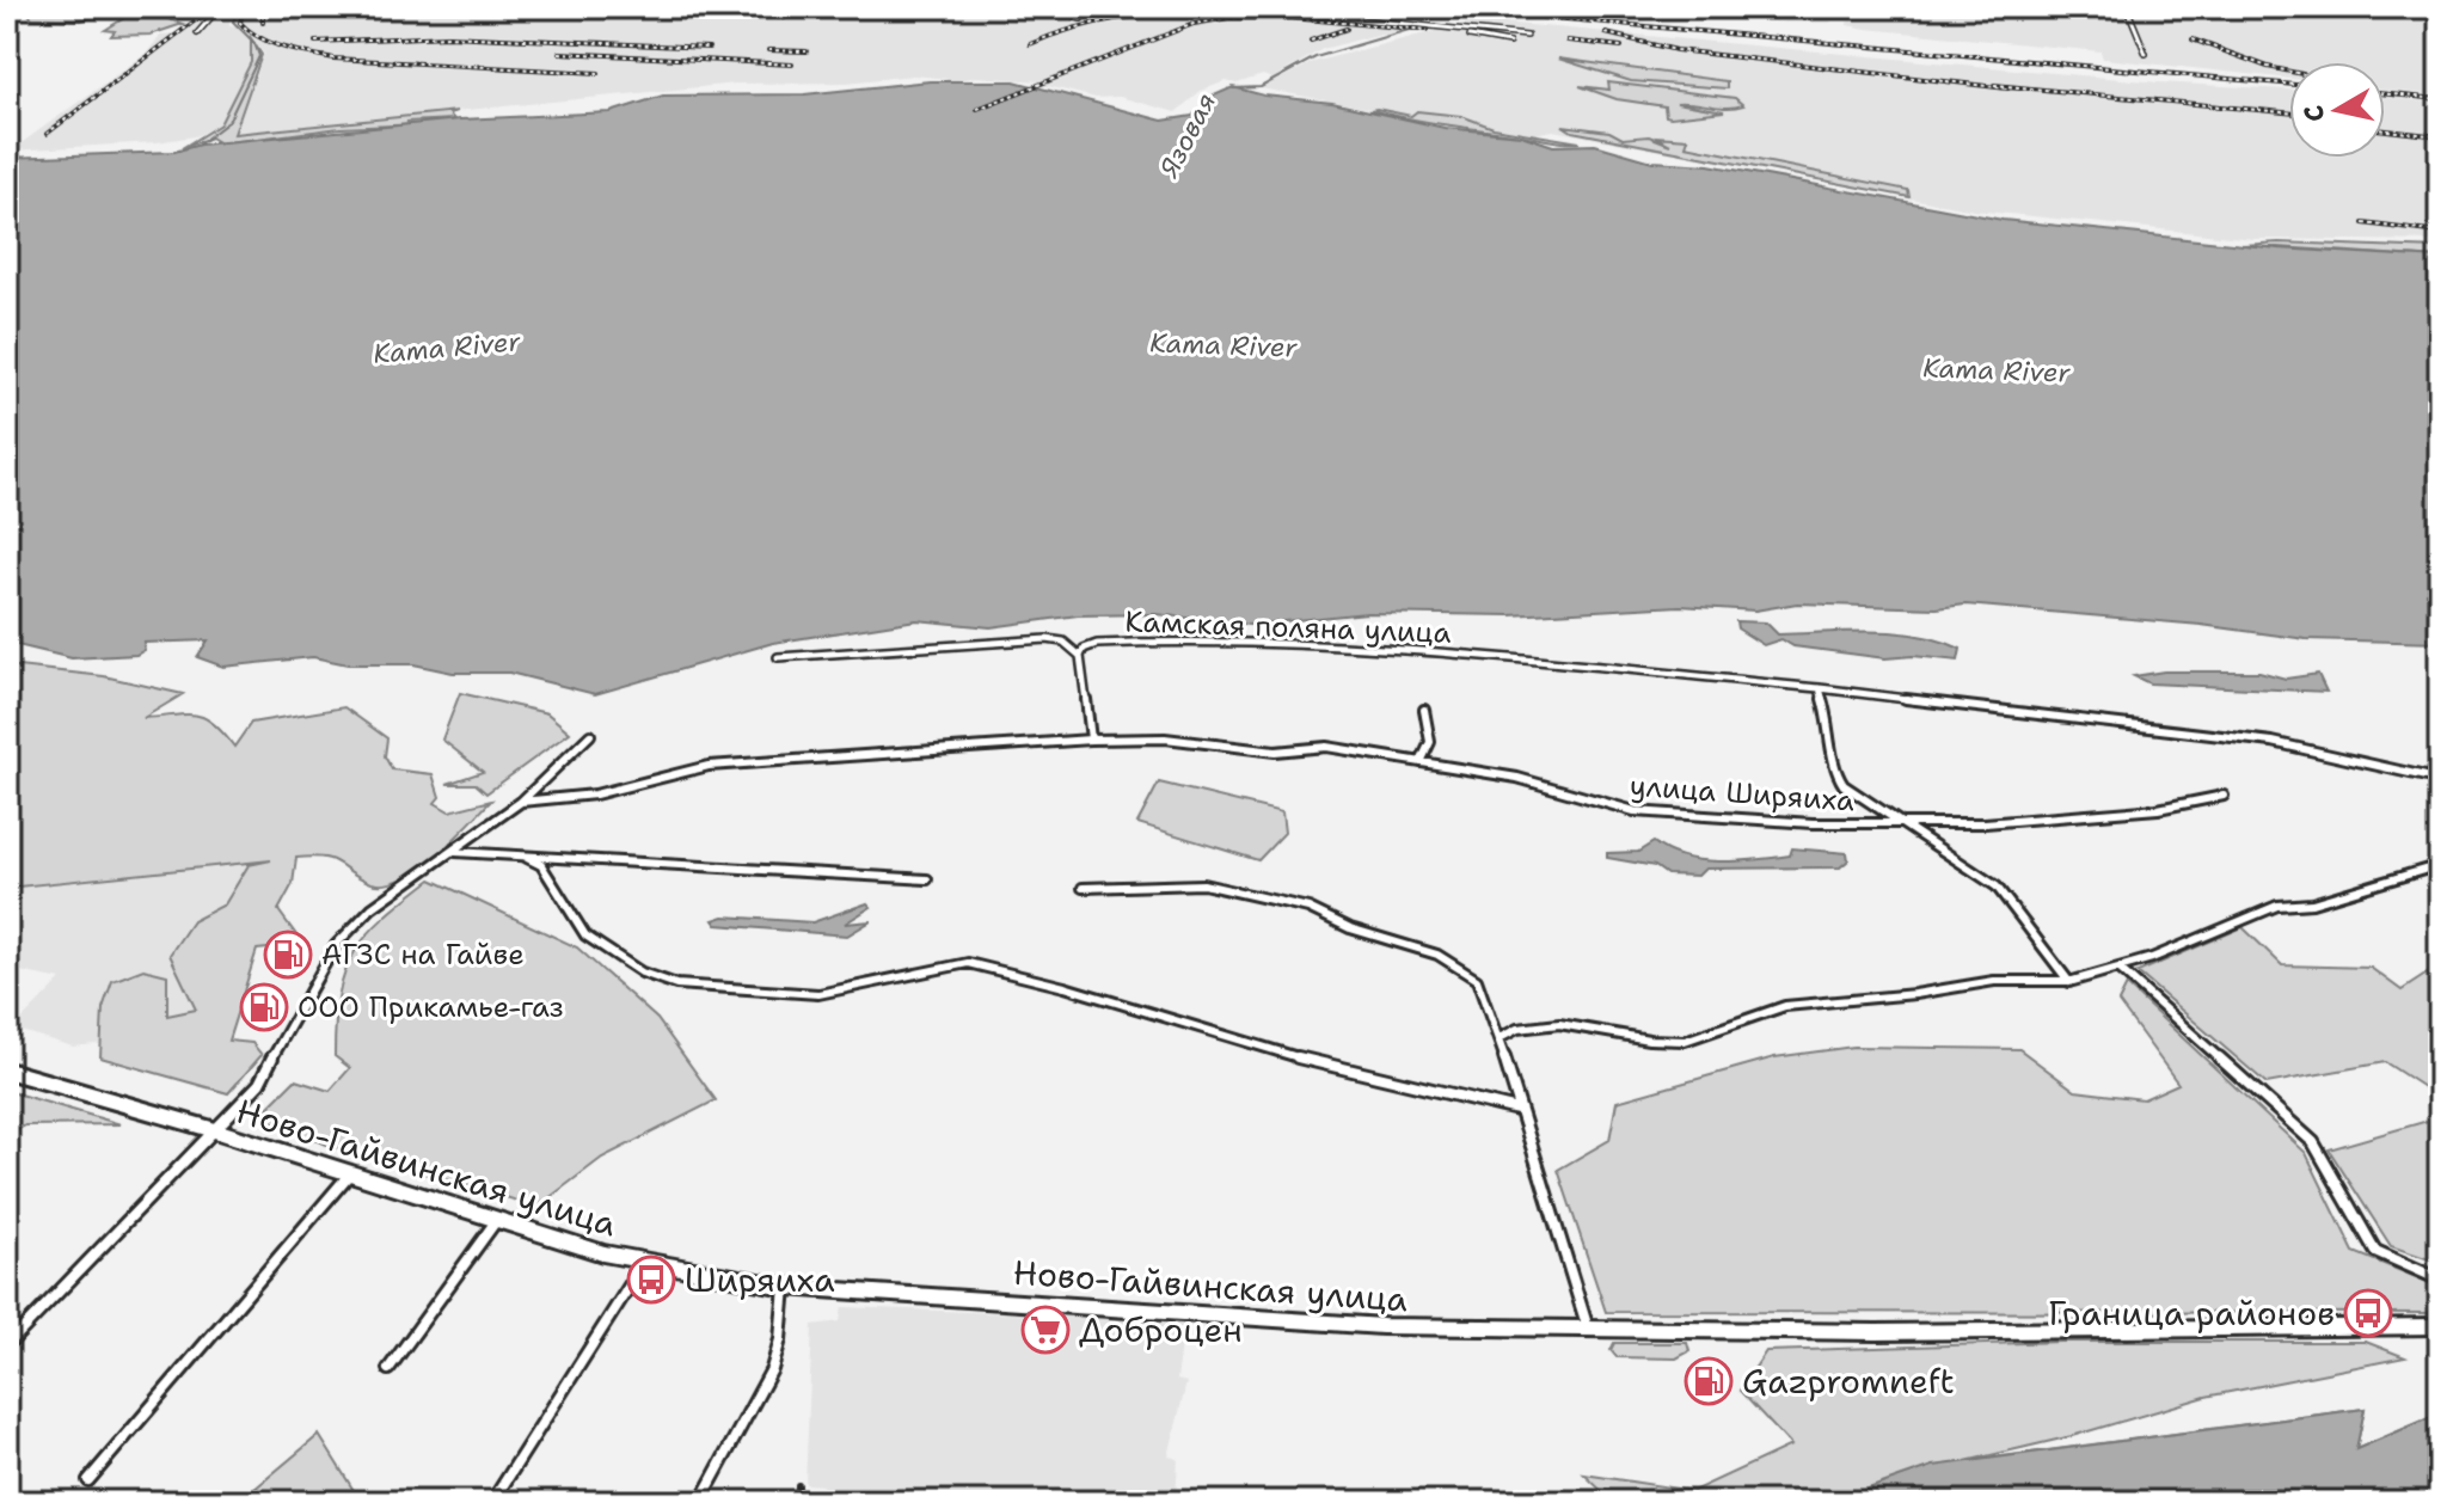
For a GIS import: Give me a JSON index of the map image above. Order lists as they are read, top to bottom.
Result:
{
  "streets": {
    "main road": ["Ново-Гайвинская улица"],
    "street": ["Камская поляна улица", "улица Ширяиха"]
  },
  "water": ["Язовая", "Kama River"],
  "places": {
    "fuel station": ["АГЗС на Гайве", "ООО Прикамье-газ", "Gazpromneft"],
    "bus stop": ["Ширяиха", "Граница районов"],
    "supermarket": ["Доброцен"]
  },
  "north": "left"
}
